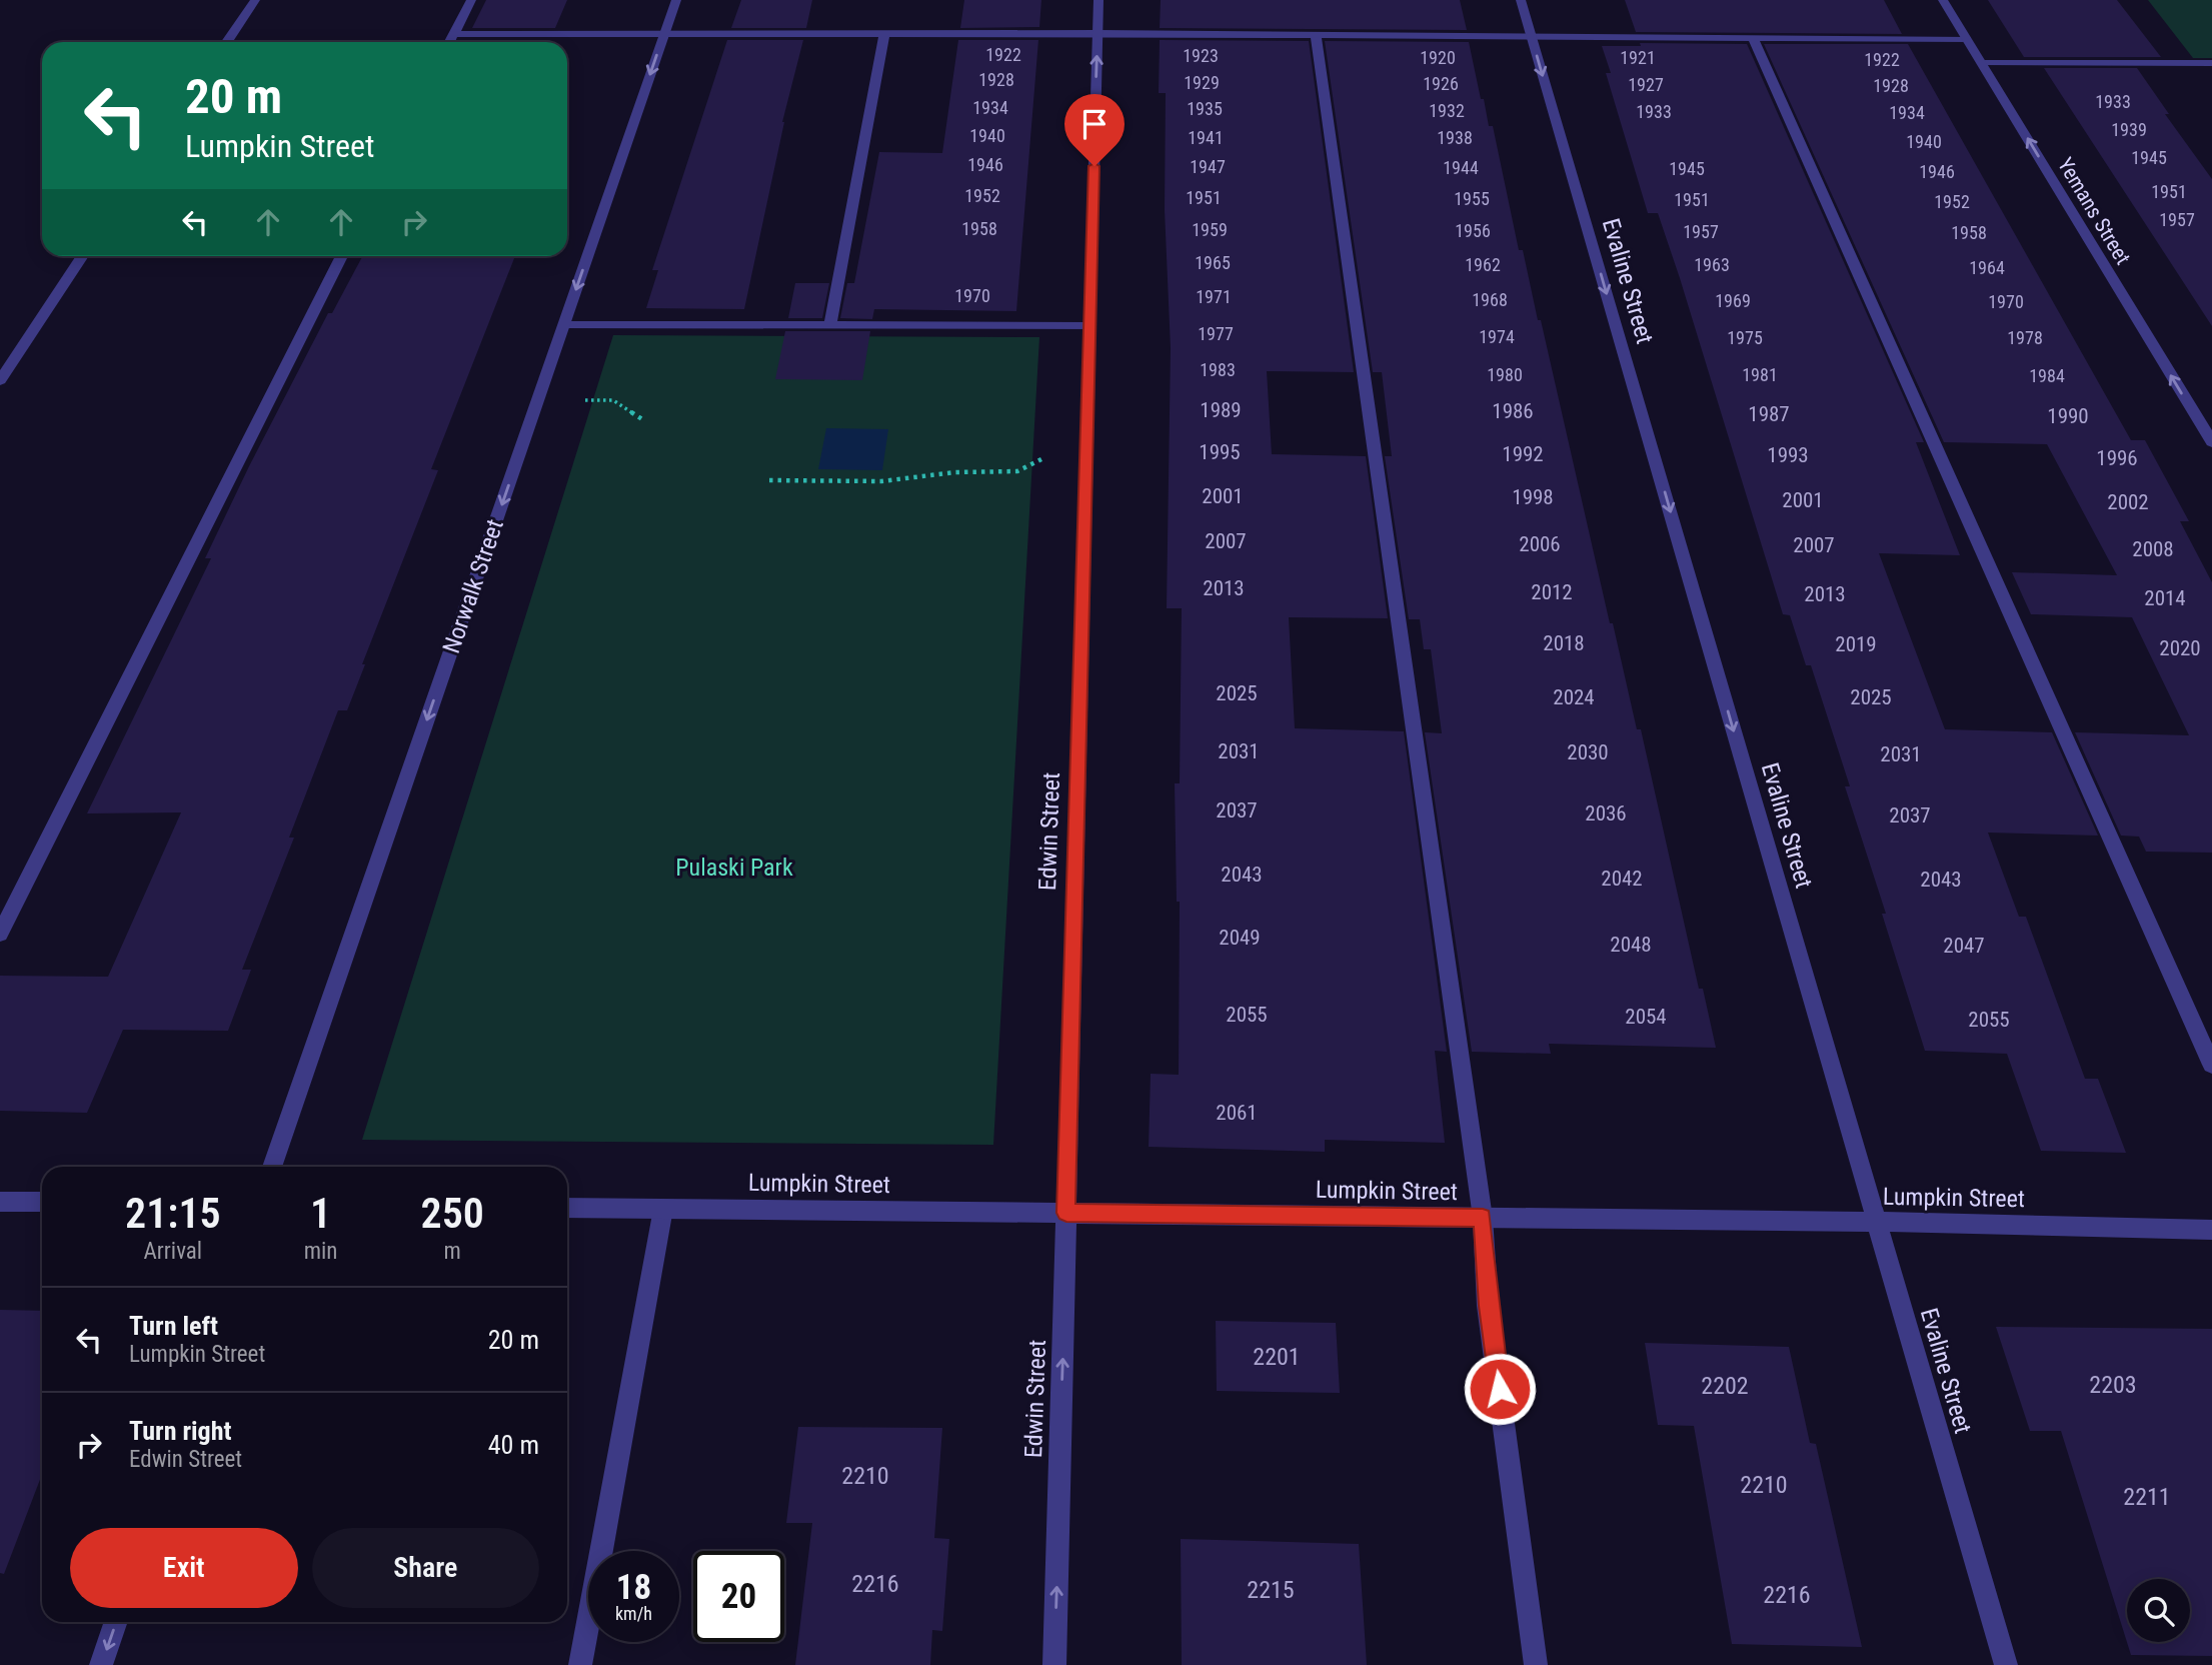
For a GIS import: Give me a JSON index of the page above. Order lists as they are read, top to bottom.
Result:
{
  "streets": {
    "street": [
      "Yemans Street",
      "Evaline Street",
      "Norwalk Street",
      "Edwin Street",
      "Lumpkin Street"
    ]
  },
  "crossings": [
    ["Evaline Street", "Lumpkin Street"],
    ["Edwin Street", "Lumpkin Street"]
  ],
  "one_way": [
    "Yemans Street",
    "Evaline Street",
    "Norwalk Street",
    "Edwin Street"
  ],
  "parks": ["Pulaski Park"],
  "house_numbers": [
    "1922",
    "1923",
    "1920",
    "1921",
    "1922",
    "1928",
    "1929",
    "1926",
    "1927",
    "1928",
    "1933",
    "1934",
    "1935",
    "1932",
    "1933",
    "1934",
    "1939",
    "1940",
    "1941",
    "1938",
    "1940",
    "1945",
    "1946",
    "1947",
    "1944",
    "1945",
    "1946",
    "1951",
    "1952",
    "1951",
    "1955",
    "1951",
    "1952",
    "1957",
    "1958",
    "1959",
    "1956",
    "1957",
    "1958",
    "1965",
    "1962",
    "1963",
    "1964",
    "1970",
    "1971",
    "1968",
    "1969",
    "1970",
    "1977",
    "1974",
    "1975",
    "1978",
    "1983",
    "1980",
    "1981",
    "1984",
    "1989",
    "1986",
    "1987",
    "1990",
    "1995",
    "1992",
    "1993",
    "1996",
    "2001",
    "1998",
    "2001",
    "2002",
    "2007",
    "2006",
    "2007",
    "2008",
    "2013",
    "2012",
    "2013",
    "2014",
    "2018",
    "2019",
    "2020",
    "2025",
    "2024",
    "2025",
    "2031",
    "2030",
    "2031",
    "2037",
    "2036",
    "2037",
    "2043",
    "2042",
    "2043",
    "2049",
    "2048",
    "2047",
    "2055",
    "2054",
    "2055",
    "2061",
    "2201",
    "2203",
    "2202",
    "2210",
    "2210",
    "2211",
    "2216",
    "2215",
    "2216"
  ],
  "page": {
    "turn": ["20 m", "Lumpkin Street"],
    "eta": [
      "21:15",
      "Arrival",
      "1",
      "min",
      "250",
      "m"
    ],
    "list": [
      {
        "name": "Turn left",
        "note": "Lumpkin Street",
        "value": "20 m"
      },
      {
        "name": "Turn right",
        "note": "Edwin Street",
        "value": "40 m"
      }
    ],
    "buttons": ["Exit", "Share"],
    "speed": "18 km/h",
    "limit": "20"
  }
}
